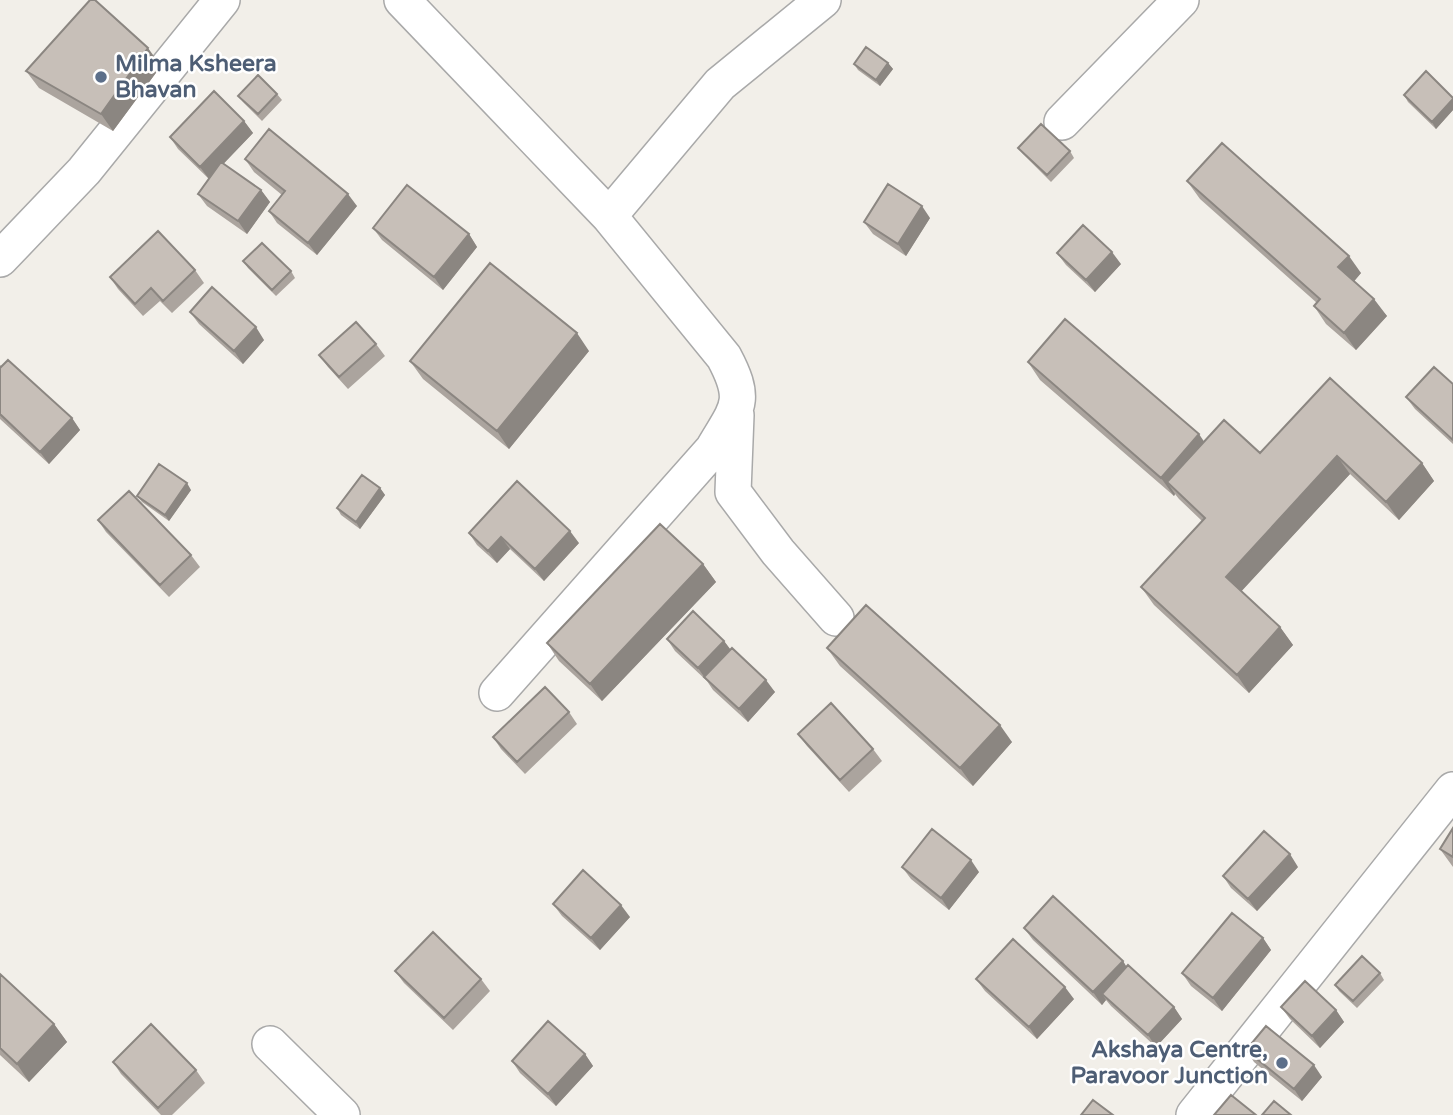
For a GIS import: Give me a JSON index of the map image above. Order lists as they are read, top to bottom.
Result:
{
  "places": ["Milma Ksheera Bhavan", "Akshaya Centre, Paravoor Junction"]
}
